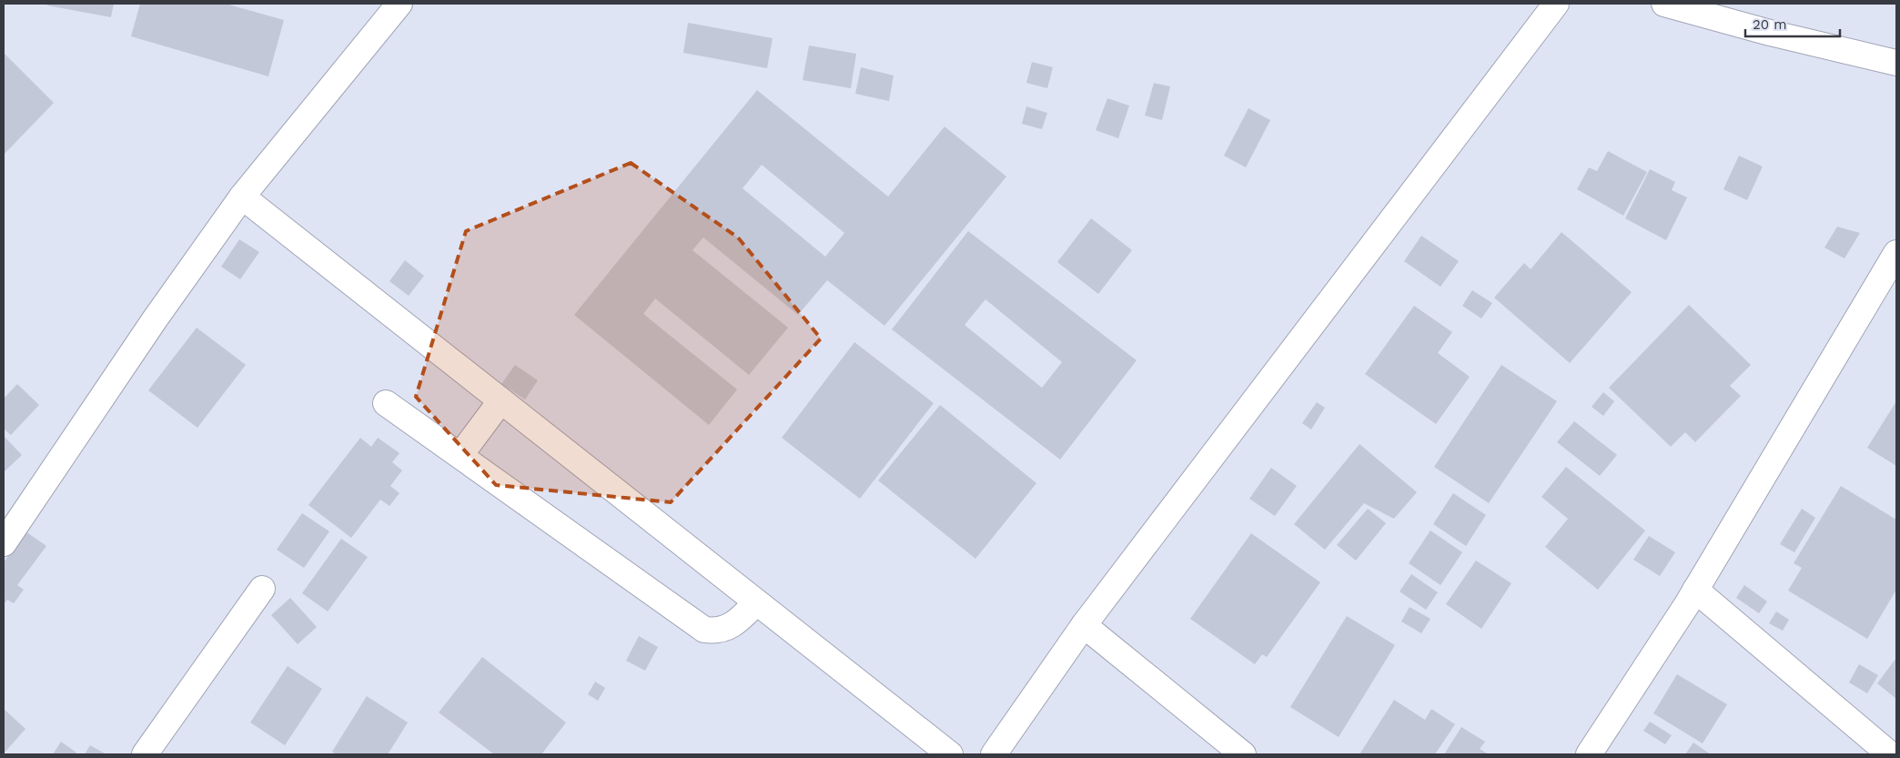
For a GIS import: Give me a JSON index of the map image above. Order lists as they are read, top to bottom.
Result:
{
  "scale_bar": "20 m"
}
